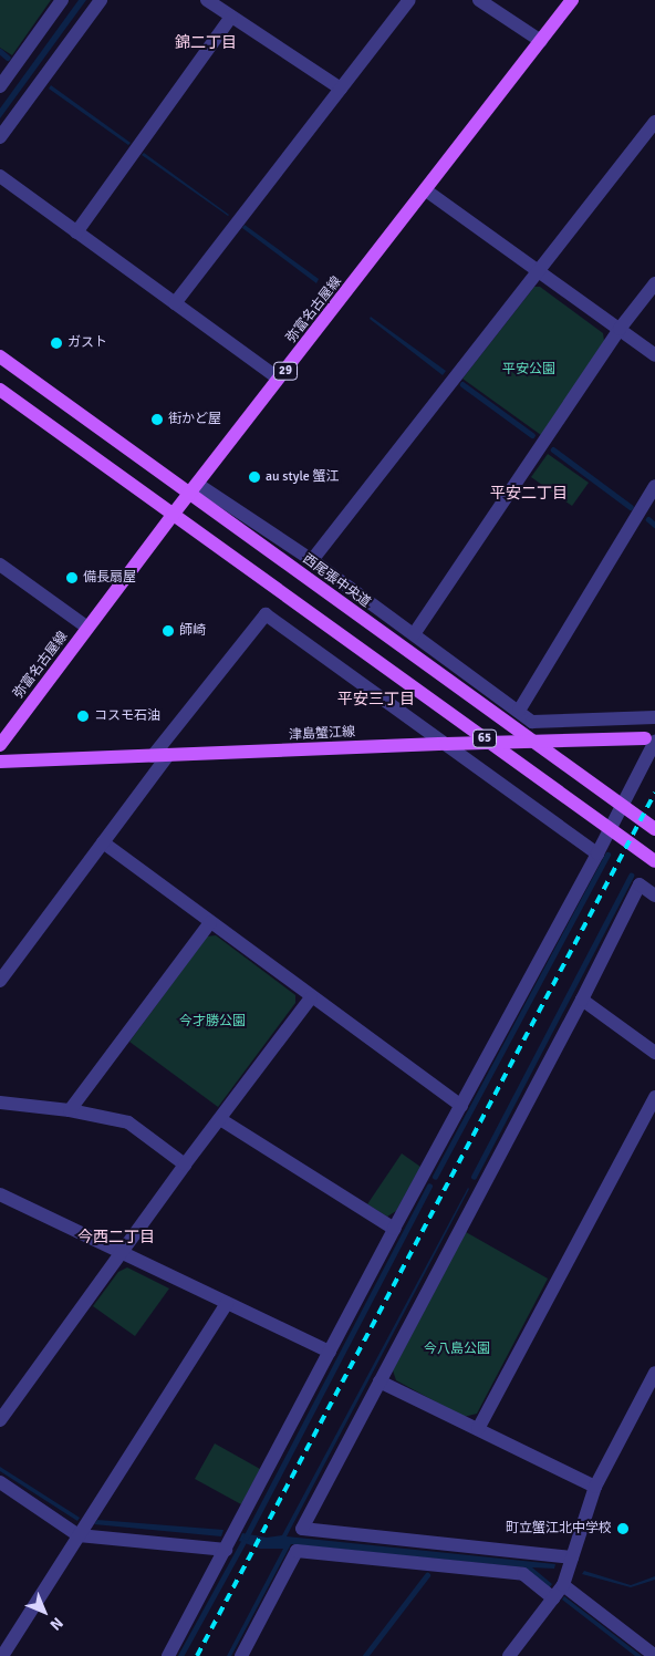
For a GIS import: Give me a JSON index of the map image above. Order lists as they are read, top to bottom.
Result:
{
  "streets": {
    "main road": [
      "弥富名古屋線",
      "29",
      "西尾張中央道",
      "津島蟹江線",
      "65"
    ]
  },
  "crossings": [
    ["弥富名古屋線", "西尾張中央道"],
    ["弥富名古屋線", "65"]
  ],
  "districts": [
    "錦二丁目",
    "平安二丁目",
    "平安三丁目",
    "今西二丁目"
  ],
  "parks": ["平安公園", "今才勝公園", "今八島公園"],
  "places": [
    "ガスト",
    "街かど屋",
    "au style 蟹江",
    "備長扇屋",
    "師崎",
    "コスモ石油",
    "町立蟹江北中学校"
  ],
  "north": "bottom right"
}
